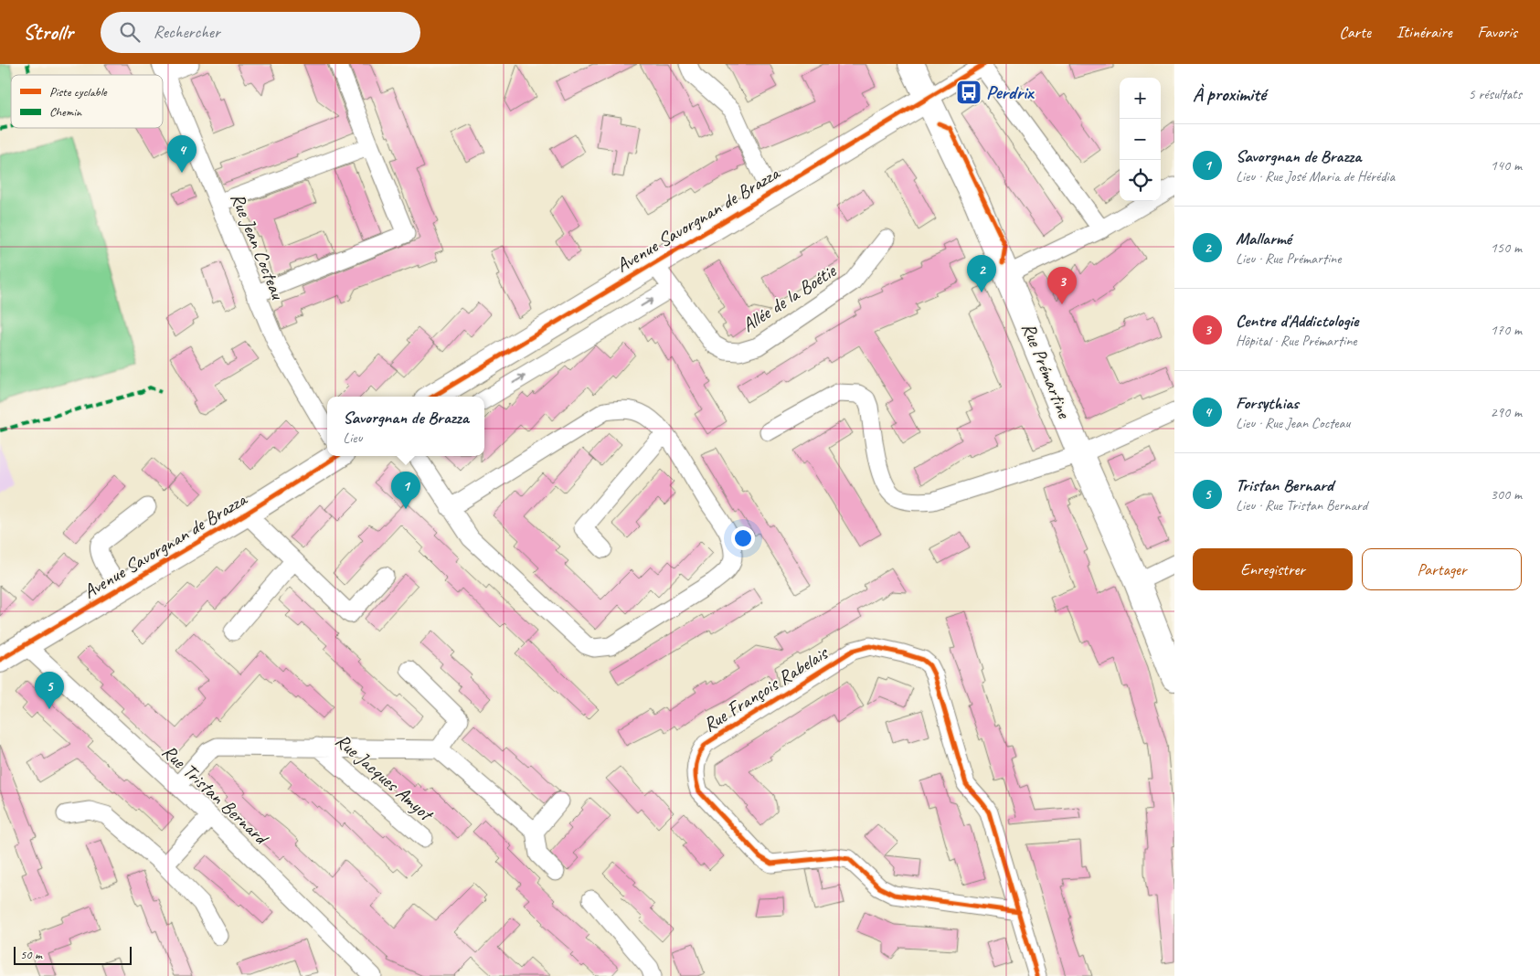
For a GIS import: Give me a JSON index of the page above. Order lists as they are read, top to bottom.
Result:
{
  "streets": {
    "street": [
      "Avenue Savorgnan de Brazza",
      "Rue Jean Cocteau",
      "Allée de la Boétie",
      "Rue Prémartine",
      "Rue François Rabelais",
      "Rue Jacques Amyot",
      "Rue Tristan Bernard"
    ]
  },
  "crossings": [
    ["Avenue Savorgnan de Brazza", "Allée de la Boétie"],
    ["Avenue Savorgnan de Brazza", "Rue Prémartine"],
    ["Avenue Savorgnan de Brazza", "Rue Tristan Bernard"],
    ["Rue Jacques Amyot", "Rue Tristan Bernard"]
  ],
  "places": {
    "bus stop": ["Perdrix"]
  },
  "legend": ["Piste cyclable", "Chemin"],
  "scale_bar": "50 m",
  "page": {
    "header": "Strollr",
    "search": "Rechercher",
    "nav": ["Carte", "Itinéraire", "Favoris"],
    "heading": ["À proximité", "5 résultats"],
    "map_buttons": ["+", "−"],
    "list": [
      {
        "mark": "1",
        "name": "Savorgnan de Brazza",
        "note": "Lieu · Rue José Maria de Hérédia",
        "value": "140 m"
      },
      {
        "mark": "2",
        "name": "Mallarmé",
        "note": "Lieu · Rue Prémartine",
        "value": "150 m"
      },
      {
        "mark": "3",
        "name": "Centre d'Addictologie",
        "note": "Hôpital · Rue Prémartine",
        "value": "170 m"
      },
      {
        "mark": "4",
        "name": "Forsythias",
        "note": "Lieu · Rue Jean Cocteau",
        "value": "290 m"
      },
      {
        "mark": "5",
        "name": "Tristan Bernard",
        "note": "Lieu · Rue Tristan Bernard",
        "value": "300 m"
      }
    ],
    "pins": [
      "4",
      "2",
      "3",
      "1",
      "5"
    ],
    "popup": ["Savorgnan de Brazza", "Lieu"],
    "buttons": ["Enregistrer", "Partager"],
    "scale": "50 m"
  }
}
